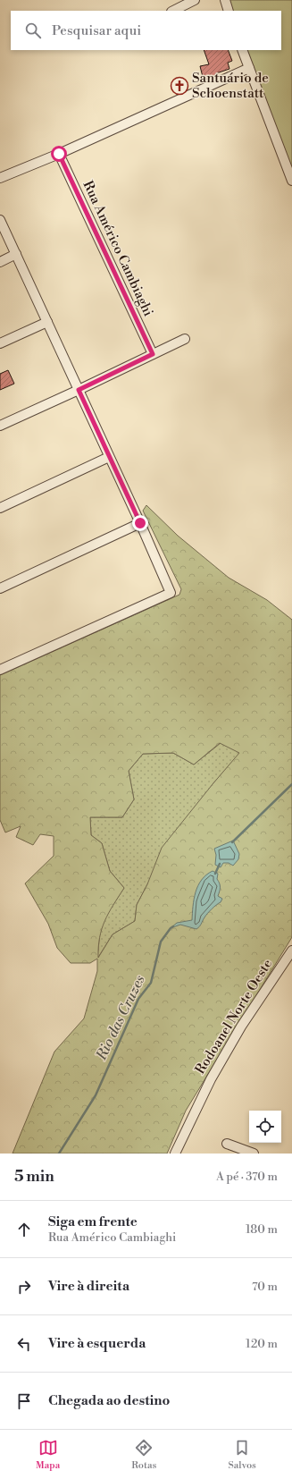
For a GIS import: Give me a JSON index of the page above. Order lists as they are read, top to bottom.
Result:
{
  "streets": {
    "street": ["Rua Américo Cambiaghi", "Rodoanel Norte Oeste"]
  },
  "water": ["Rio das Cruzes"],
  "places": {
    "church": ["Santuário de Schoenstatt"]
  },
  "page": {
    "search": "Pesquisar aqui",
    "heading": ["5 min", "A pé · 370 m"],
    "list": [
      ["Siga em frente", "Rua Américo Cambiaghi", "180 m"],
      ["Vire à direita", "70 m"],
      ["Vire à esquerda", "120 m"],
      "Chegada ao destino"
    ],
    "nav": ["Mapa", "Rotas", "Salvos"]
  }
}
